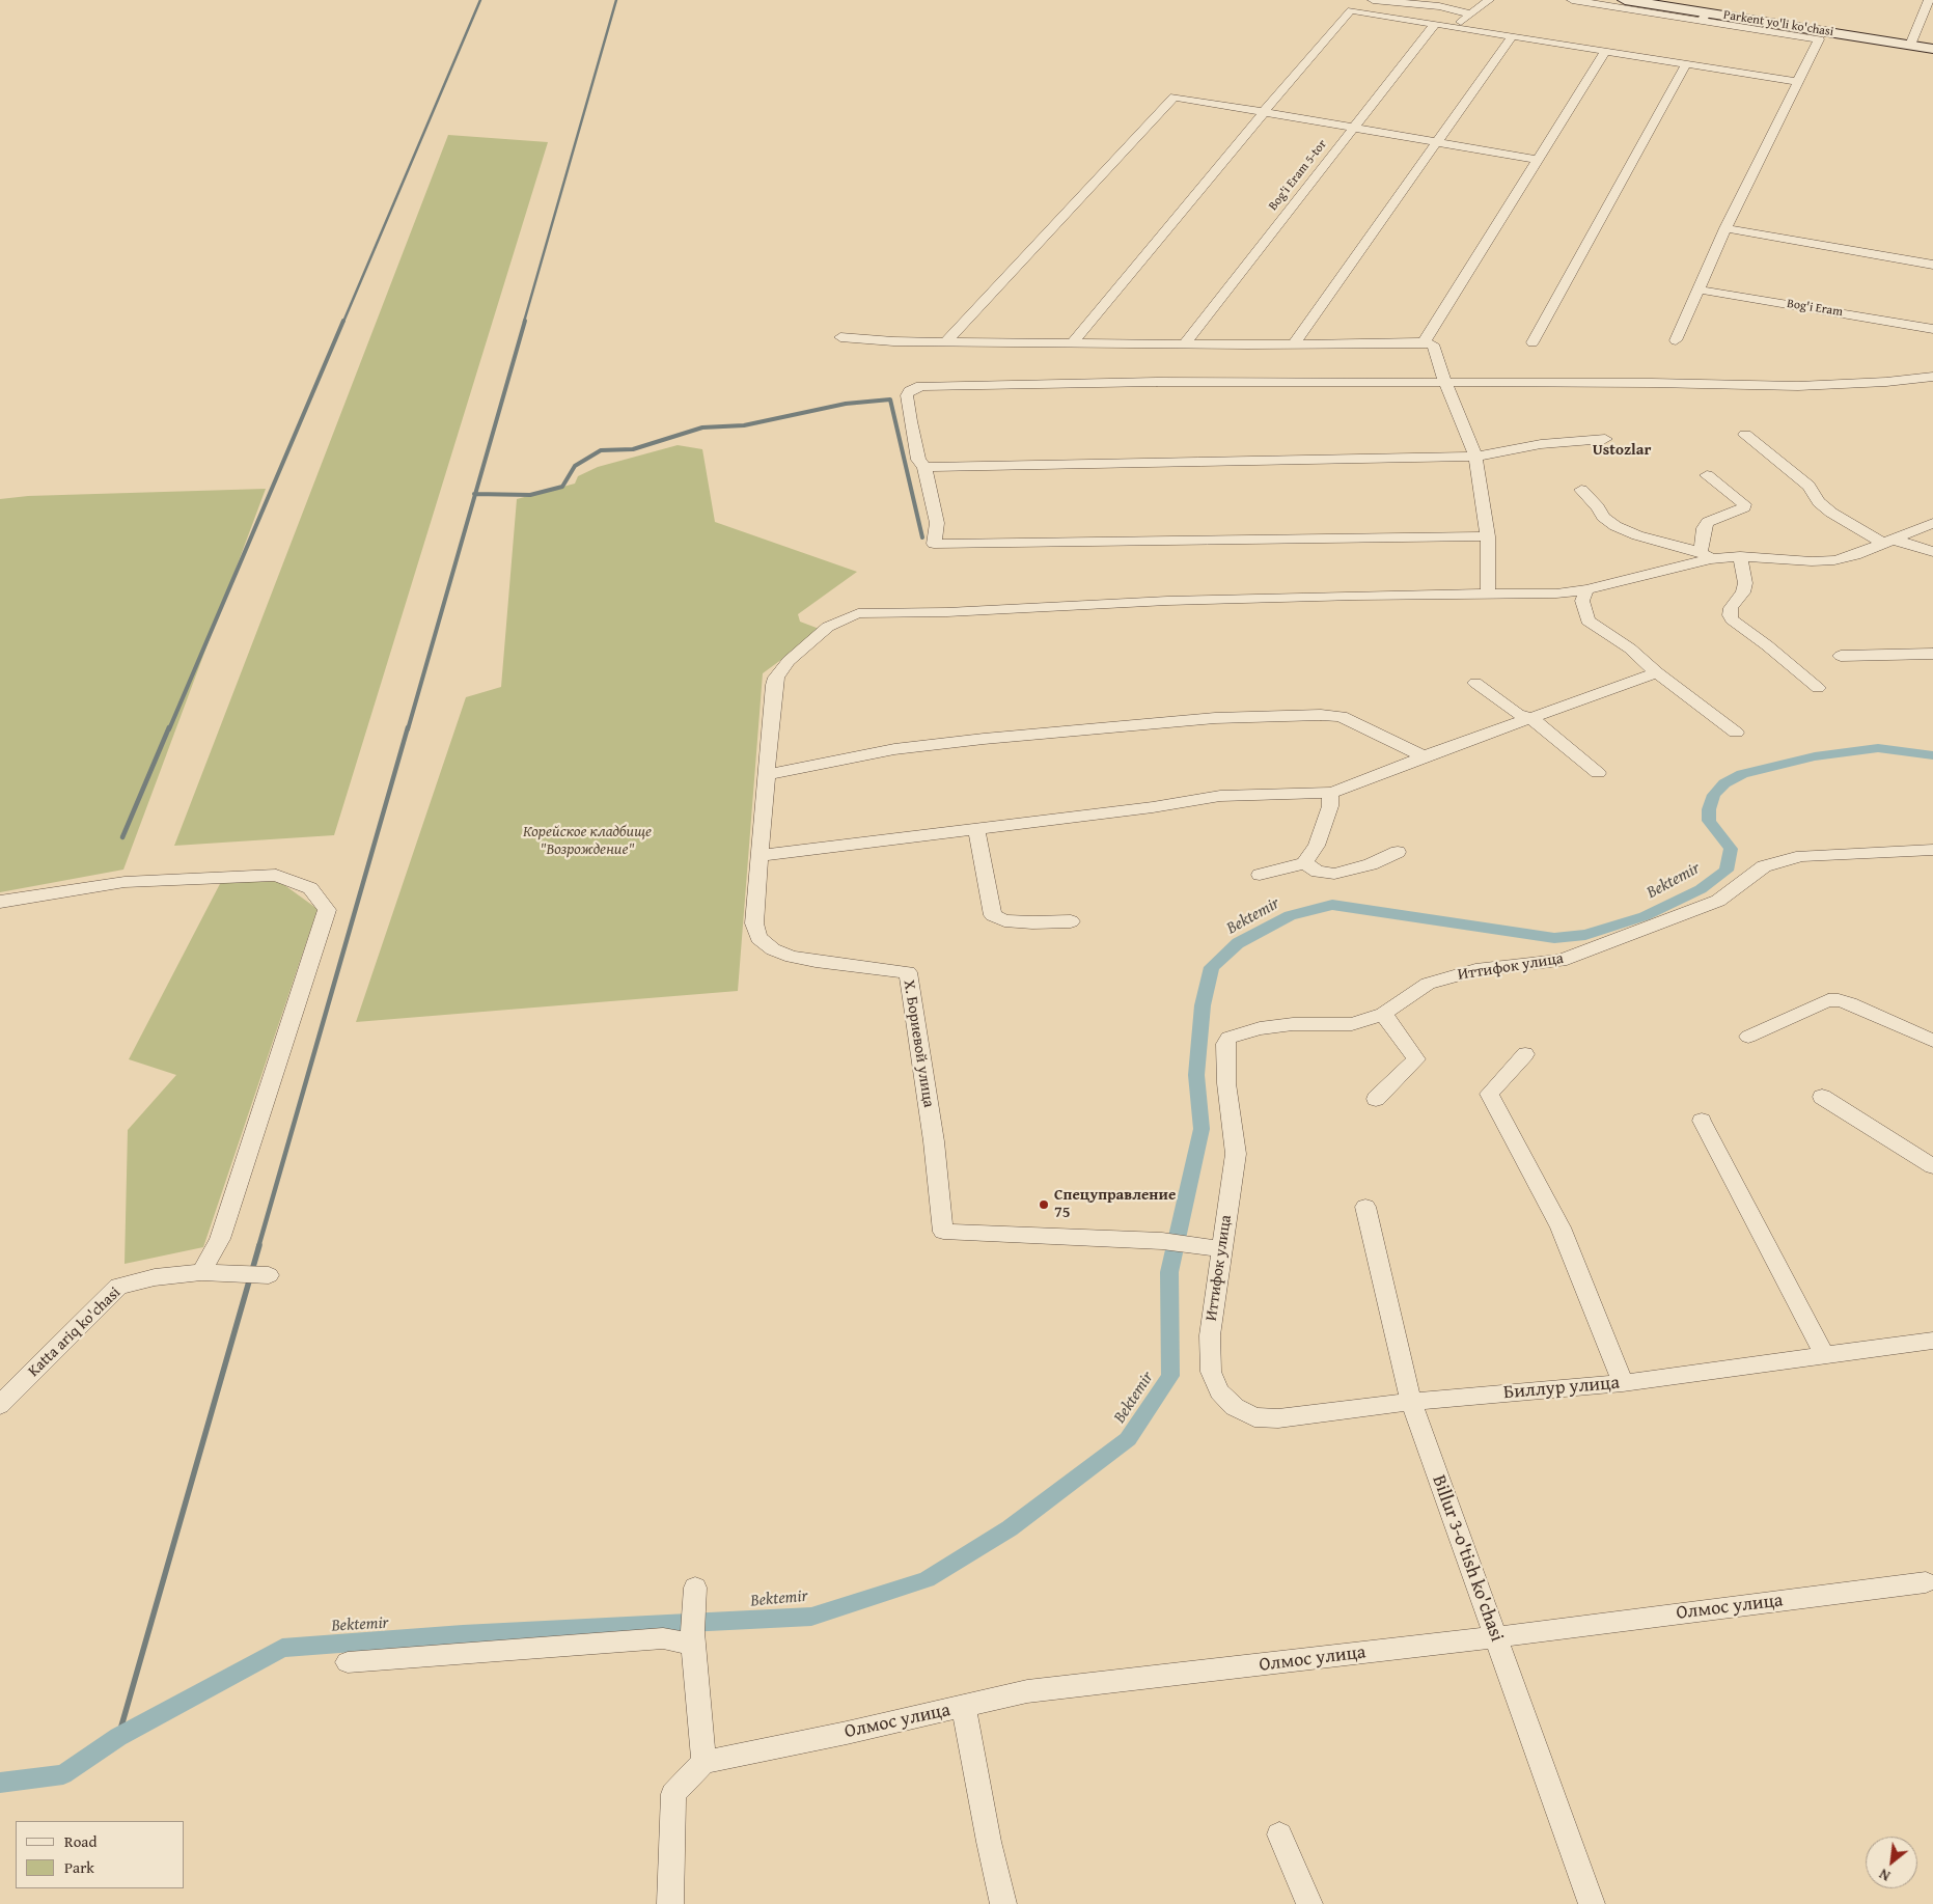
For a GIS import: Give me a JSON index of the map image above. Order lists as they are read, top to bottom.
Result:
{
  "streets": {
    "street": [
      "Parkent yo'li ko'chasi",
      "Bog'i Eram 5-tor",
      "Bog'i Eram",
      "Иттифок улица",
      "Х. Бориевой улица",
      "Katta ariq ko'chasi",
      "Биллур улица",
      "Billur 3-o'tish ko'chasi",
      "Олмос улица"
    ]
  },
  "crossings": [
    ["Иттифок улица", "Х. Бориевой улица"],
    ["Иттифок улица", "Биллур улица"],
    ["Биллур улица", "Billur 3-o'tish ko'chasi"],
    ["Billur 3-o'tish ko'chasi", "Олмос улица"]
  ],
  "districts": ["Ustozlar"],
  "water": ["Bektemir"],
  "parks": ["Корейское кладбище \"Возрождение\""],
  "places": ["Спецуправление 75"],
  "legend": ["Road", "Park"],
  "north": "bottom left"
}
